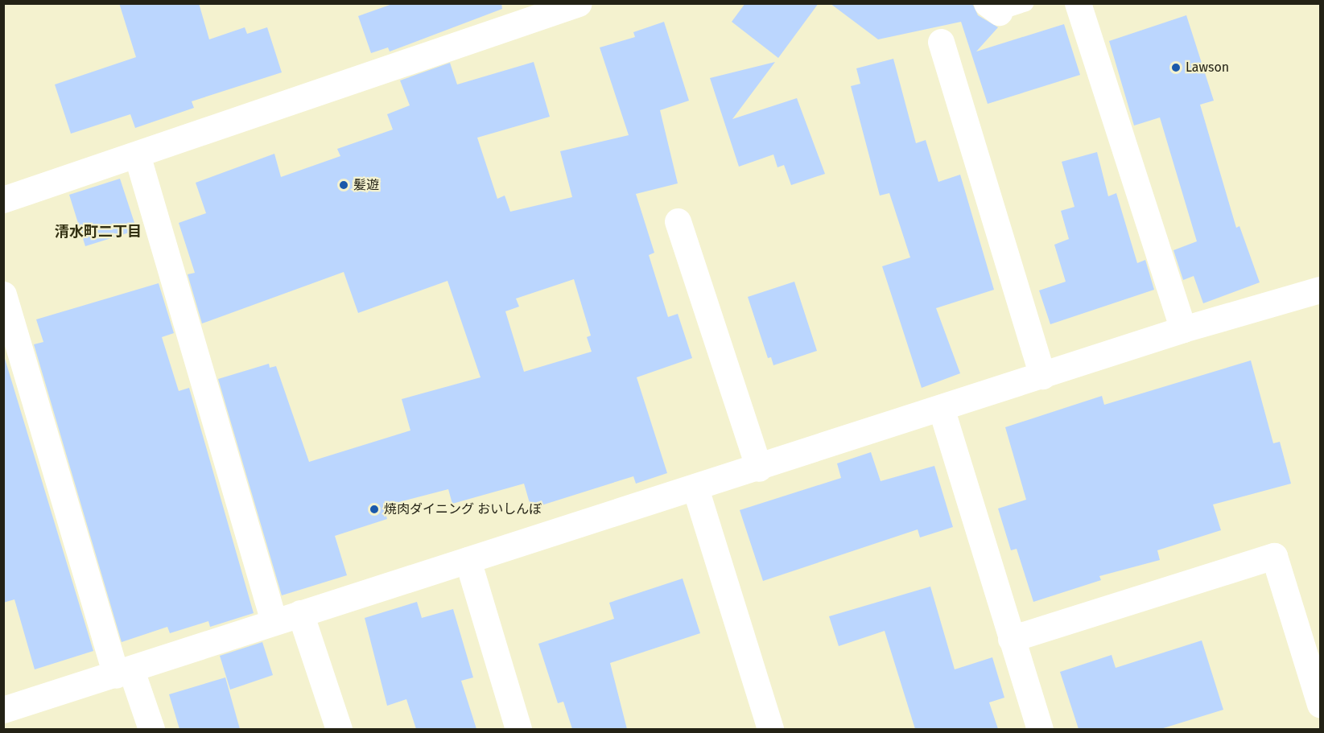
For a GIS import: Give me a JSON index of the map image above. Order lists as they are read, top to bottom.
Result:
{
  "districts": ["清水町二丁目"],
  "places": ["Lawson", "髪遊", "焼肉ダイニング おいしんぼ"]
}
